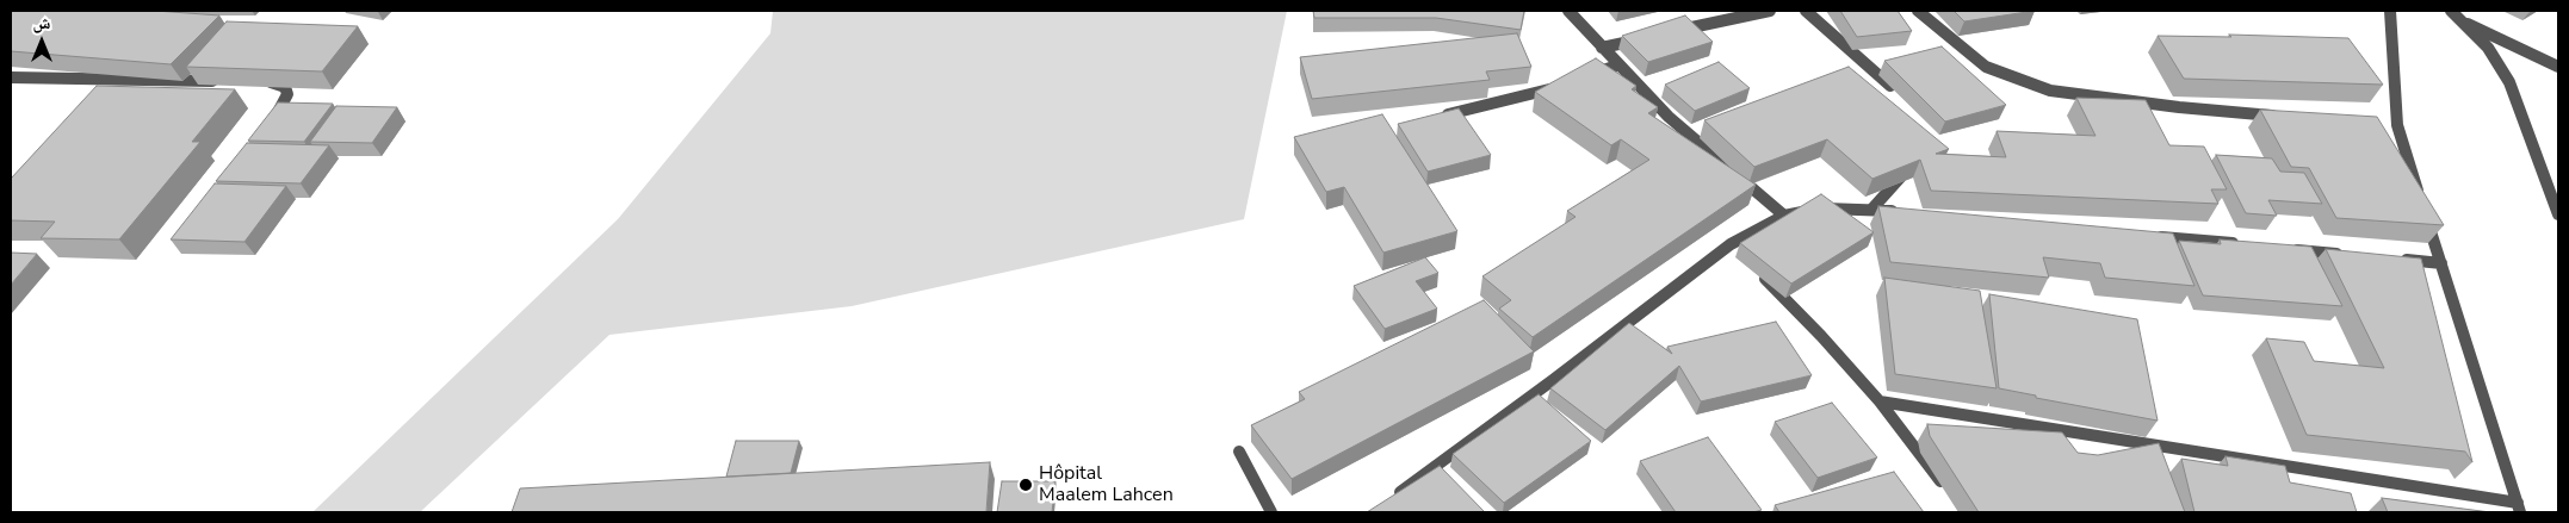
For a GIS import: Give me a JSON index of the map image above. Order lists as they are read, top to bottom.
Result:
{
  "places": ["Hôpital Maalem Lahcen"],
  "north": "top"
}
